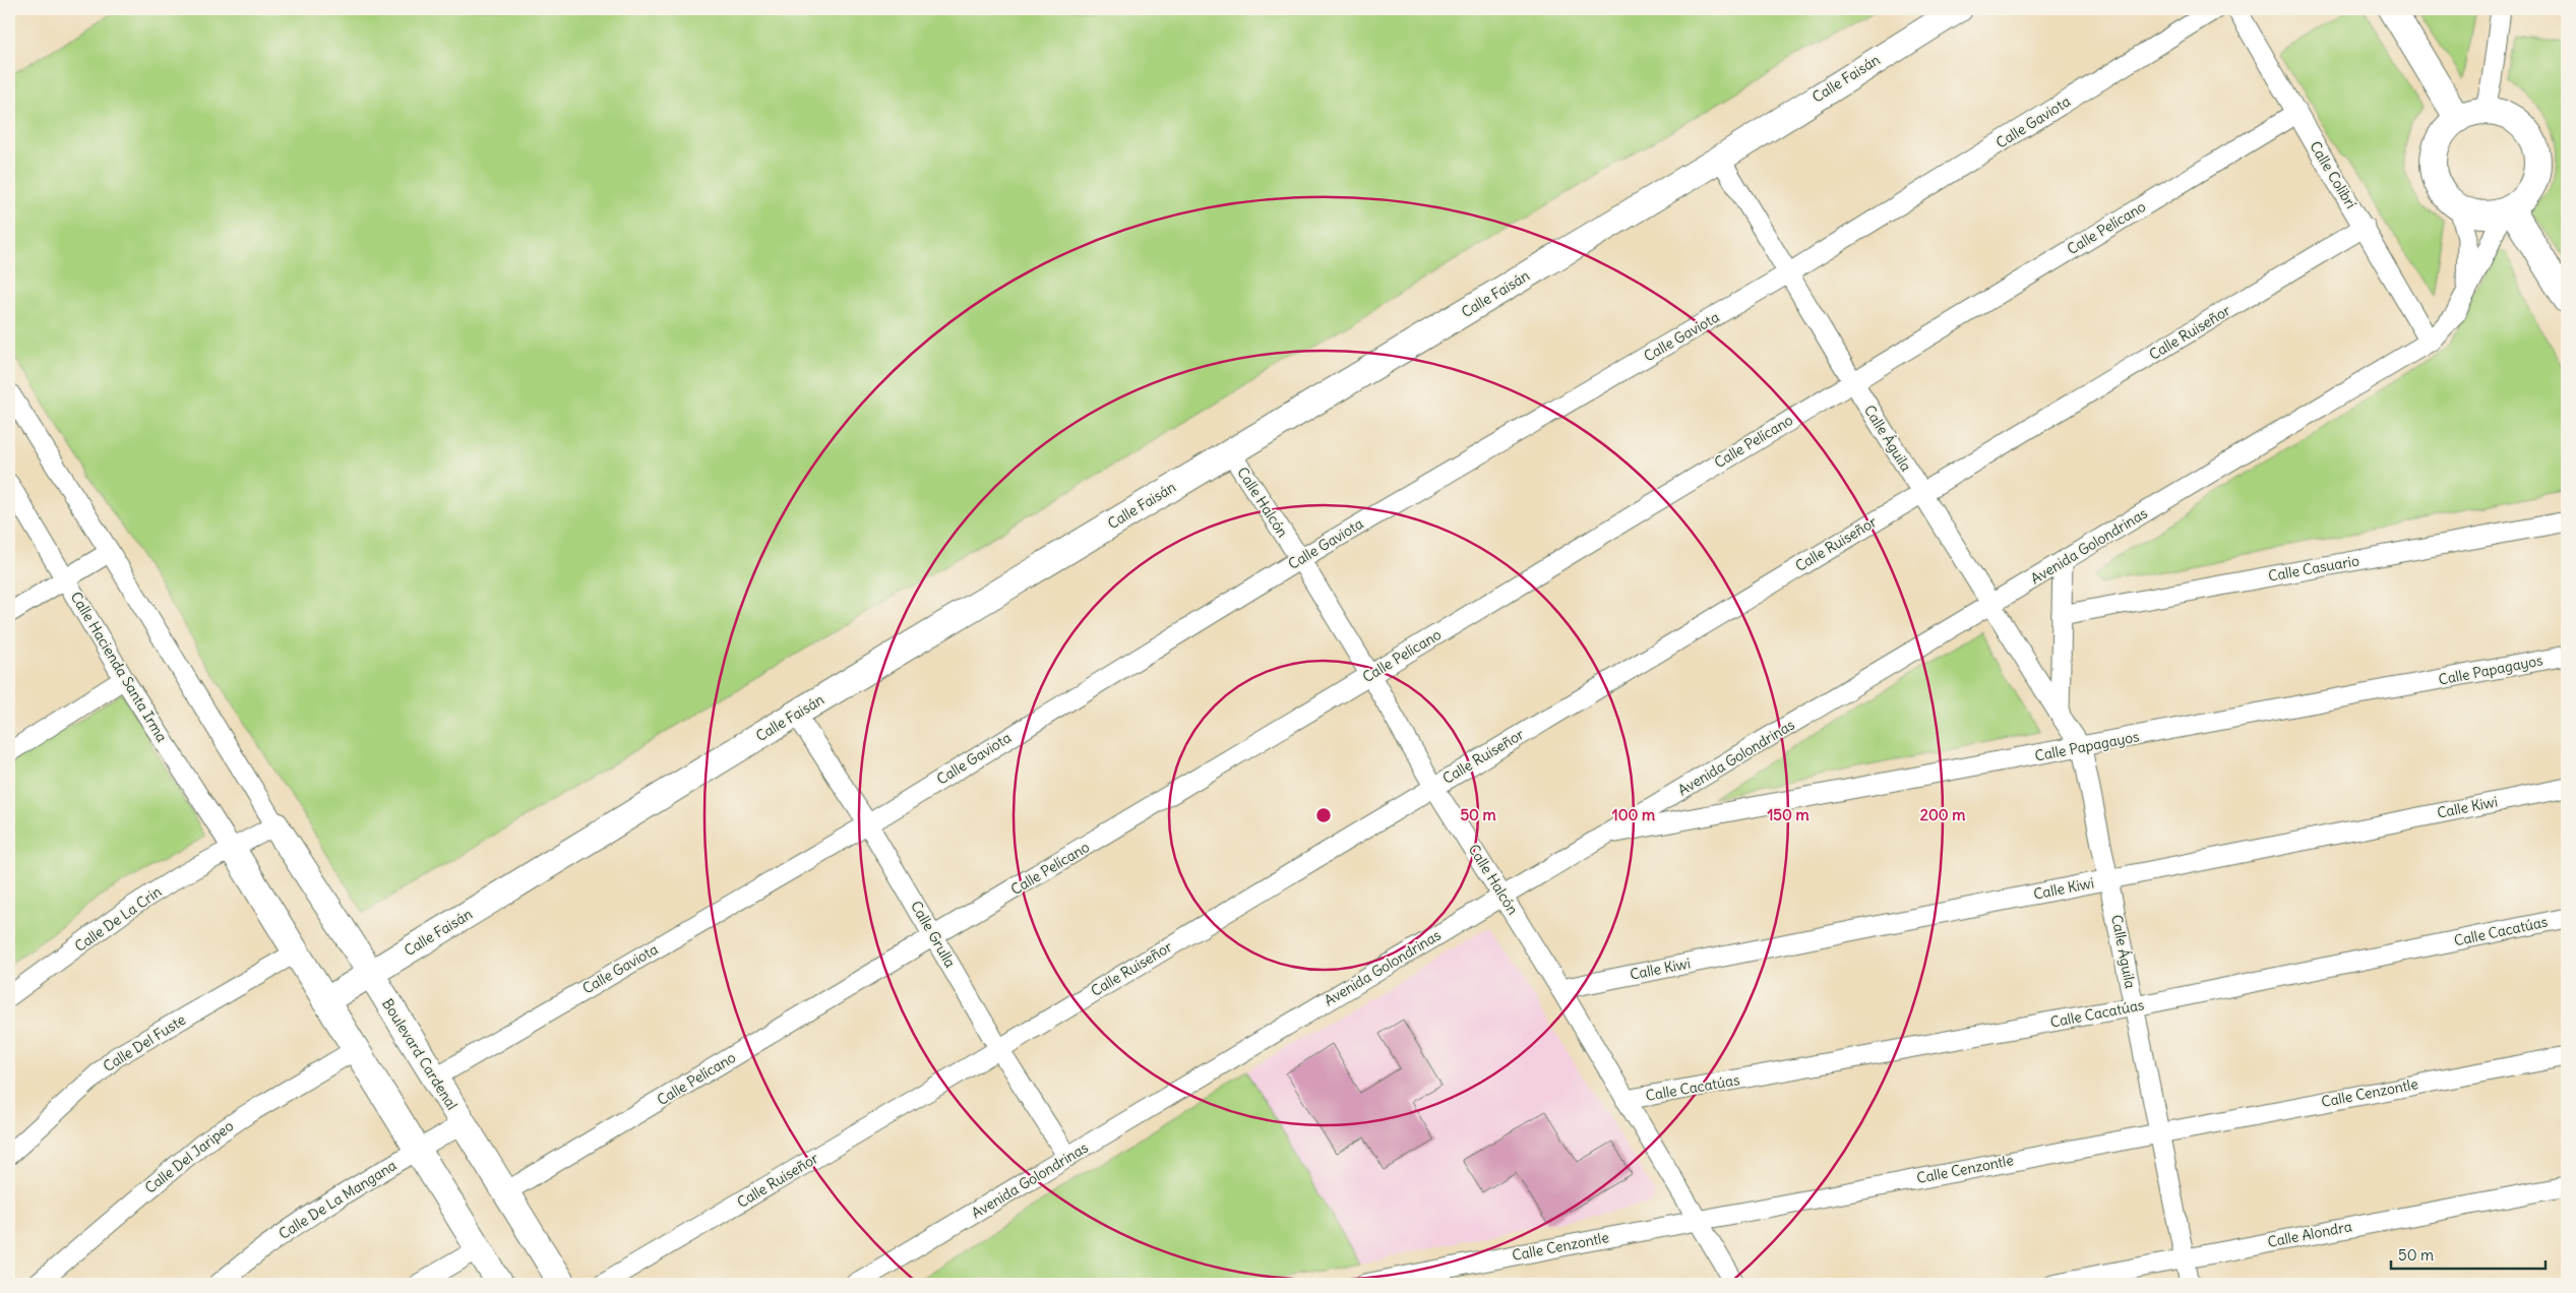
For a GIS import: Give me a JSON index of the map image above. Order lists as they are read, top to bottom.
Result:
{
  "streets": {
    "street": [
      "Calle Faisán",
      "Calle Gaviota",
      "Calle Colibrí",
      "Calle Pelícano",
      "Calle Ruiseñor",
      "Calle Águila",
      "Calle Halcón",
      "Avenida Golondrinas",
      "Calle Casuario",
      "Calle Hacienda Santa Irma",
      "Calle Papagayos",
      "Calle Kiwi",
      "Calle De La Crin",
      "Calle Cacatúas",
      "Calle Grulla",
      "Calle Del Fuste",
      "Boulevard Cardenal",
      "Calle Cenzontle",
      "Calle Del Jaripeo",
      "Calle De La Mangana",
      "Calle Alondra"
    ]
  },
  "crossings": [
    ["Calle Faisán", "Calle Águila"],
    ["Calle Faisán", "Calle Halcón"],
    ["Calle Faisán", "Calle Grulla"],
    ["Calle Faisán", "Boulevard Cardenal"],
    ["Calle Gaviota", "Calle Águila"],
    ["Calle Gaviota", "Calle Halcón"],
    ["Calle Gaviota", "Calle Grulla"],
    ["Calle Gaviota", "Boulevard Cardenal"],
    ["Calle Colibrí", "Calle Pelícano"],
    ["Calle Colibrí", "Calle Ruiseñor"],
    ["Calle Colibrí", "Avenida Golondrinas"],
    ["Calle Pelícano", "Calle Águila"],
    ["Calle Pelícano", "Calle Halcón"],
    ["Calle Pelícano", "Calle Grulla"],
    ["Calle Pelícano", "Boulevard Cardenal"],
    ["Calle Ruiseñor", "Calle Águila"],
    ["Calle Ruiseñor", "Calle Halcón"],
    ["Calle Ruiseñor", "Calle Grulla"],
    ["Calle Águila", "Avenida Golondrinas"],
    ["Calle Águila", "Calle Papagayos"],
    ["Calle Águila", "Calle Kiwi"],
    ["Calle Águila", "Calle Cacatúas"],
    ["Calle Águila", "Calle Cenzontle"],
    ["Calle Águila", "Calle Alondra"],
    ["Calle Halcón", "Avenida Golondrinas"],
    ["Calle Halcón", "Calle Kiwi"],
    ["Calle Halcón", "Calle Cacatúas"],
    ["Calle Halcón", "Calle Cenzontle"],
    ["Avenida Golondrinas", "Calle Papagayos"],
    ["Avenida Golondrinas", "Calle Grulla"],
    ["Calle Hacienda Santa Irma", "Calle De La Crin"],
    ["Calle De La Crin", "Boulevard Cardenal"],
    ["Boulevard Cardenal", "Calle De La Mangana"]
  ],
  "scale_bar": "50 m",
  "rings": [
    "50 m",
    "100 m",
    "150 m",
    "200 m"
  ]
}
